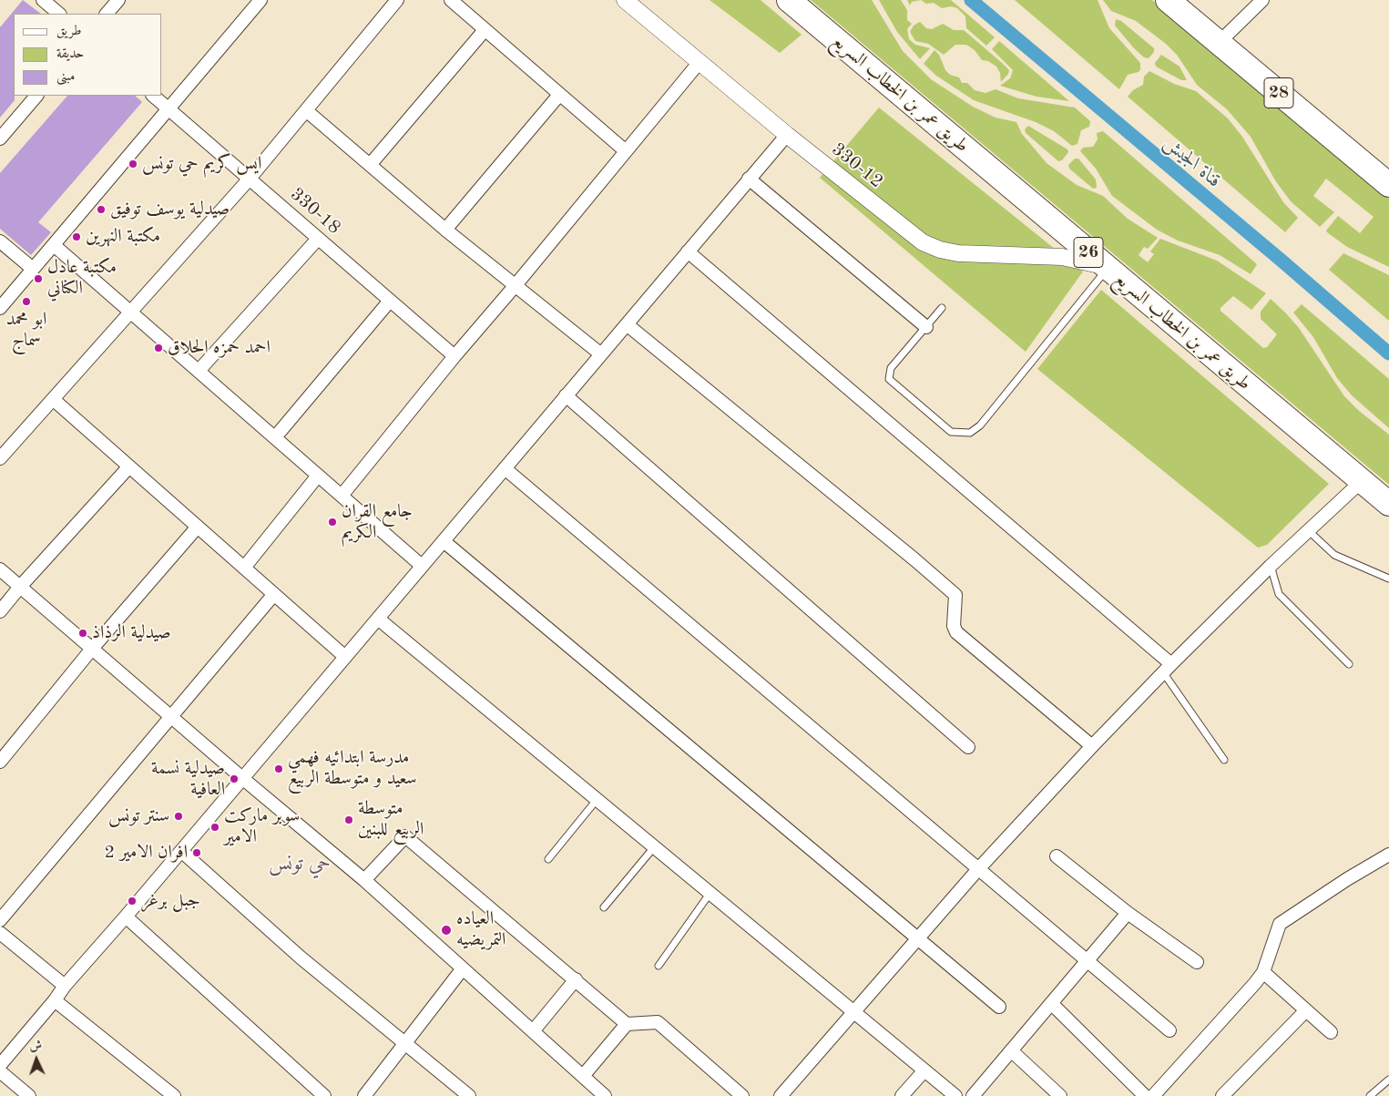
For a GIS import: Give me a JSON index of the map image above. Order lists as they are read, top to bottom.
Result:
{
  "streets": {
    "highway": ["28", "طريق عمر بن الخطاب السريع", "26"],
    "street": ["330-12", "330-18"]
  },
  "crossings": [
    ["طريق عمر بن الخطاب السريع", "330-12"]
  ],
  "districts": ["حي تونس"],
  "water": ["قناة الجيش"],
  "places": [
    "ايس كريم حي تونس",
    "صيدلية يوسف توفيق",
    "مكتبة النهرين",
    "مكتبة عادل الكناني",
    "ابو محمد سماج",
    "احمد حمزه الحلاق",
    "جامع القران الكريم",
    "صيدلية الرذاذ",
    "مدرسة ابتدائيه فهمي سعيد و متوسطة الربيع",
    "صيدلية نسمة العافية",
    "سنتر تونس",
    "متوسطة الربيع للبنين",
    "سوبر ماركت الامير",
    "افران الامير 2",
    "جبل برغر",
    "العياده التمريضيه"
  ],
  "legend": ["طريق", "حديقة", "مبنى"],
  "north": "top"
}
